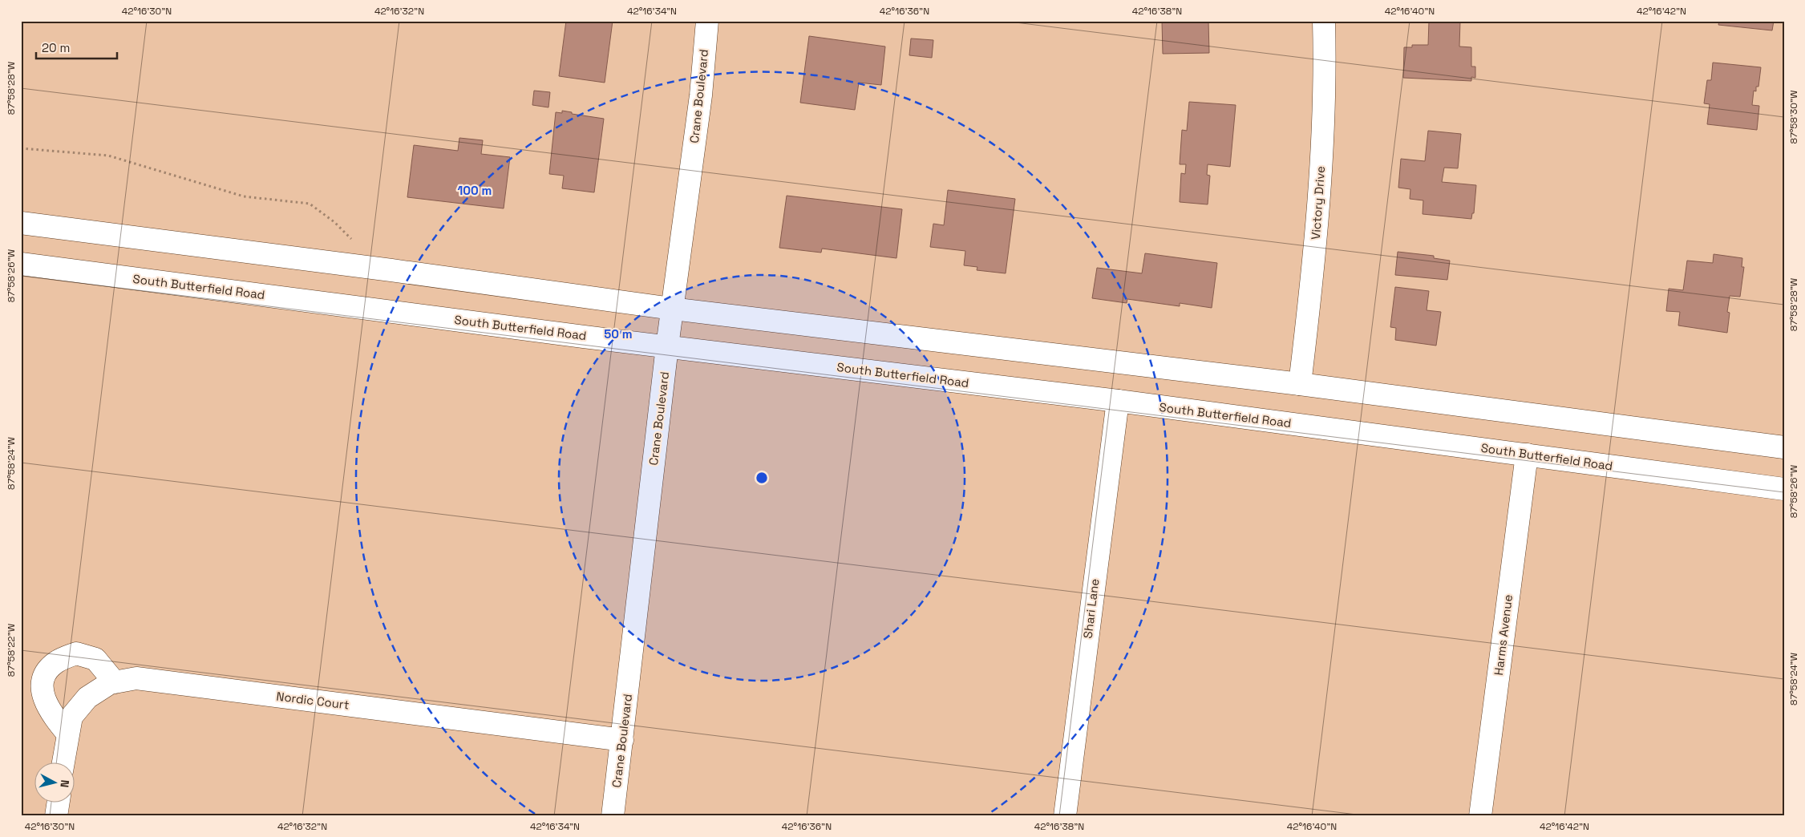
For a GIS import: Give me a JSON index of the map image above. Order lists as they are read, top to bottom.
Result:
{
  "streets": {
    "main road": [
      "Crane Boulevard",
      "Victory Drive",
      "South Butterfield Road",
      "Shari Lane",
      "Harms Avenue",
      "Nordic Court"
    ]
  },
  "crossings": [
    ["Crane Boulevard", "South Butterfield Road"],
    ["Crane Boulevard", "Nordic Court"],
    ["South Butterfield Road", "Shari Lane"],
    ["South Butterfield Road", "Harms Avenue"]
  ],
  "scale_bar": "20 m",
  "north": "right",
  "coordinates": [
    "42°16'30\"N",
    "42°16'32\"N",
    "42°16'34\"N",
    "42°16'36\"N",
    "42°16'38\"N",
    "42°16'40\"N",
    "42°16'42\"N",
    "87°58'28\"W",
    "87°58'30\"W",
    "87°58'26\"W",
    "87°58'24\"W",
    "87°58'22\"W"
  ],
  "rings": ["100 m", "50 m"]
}
